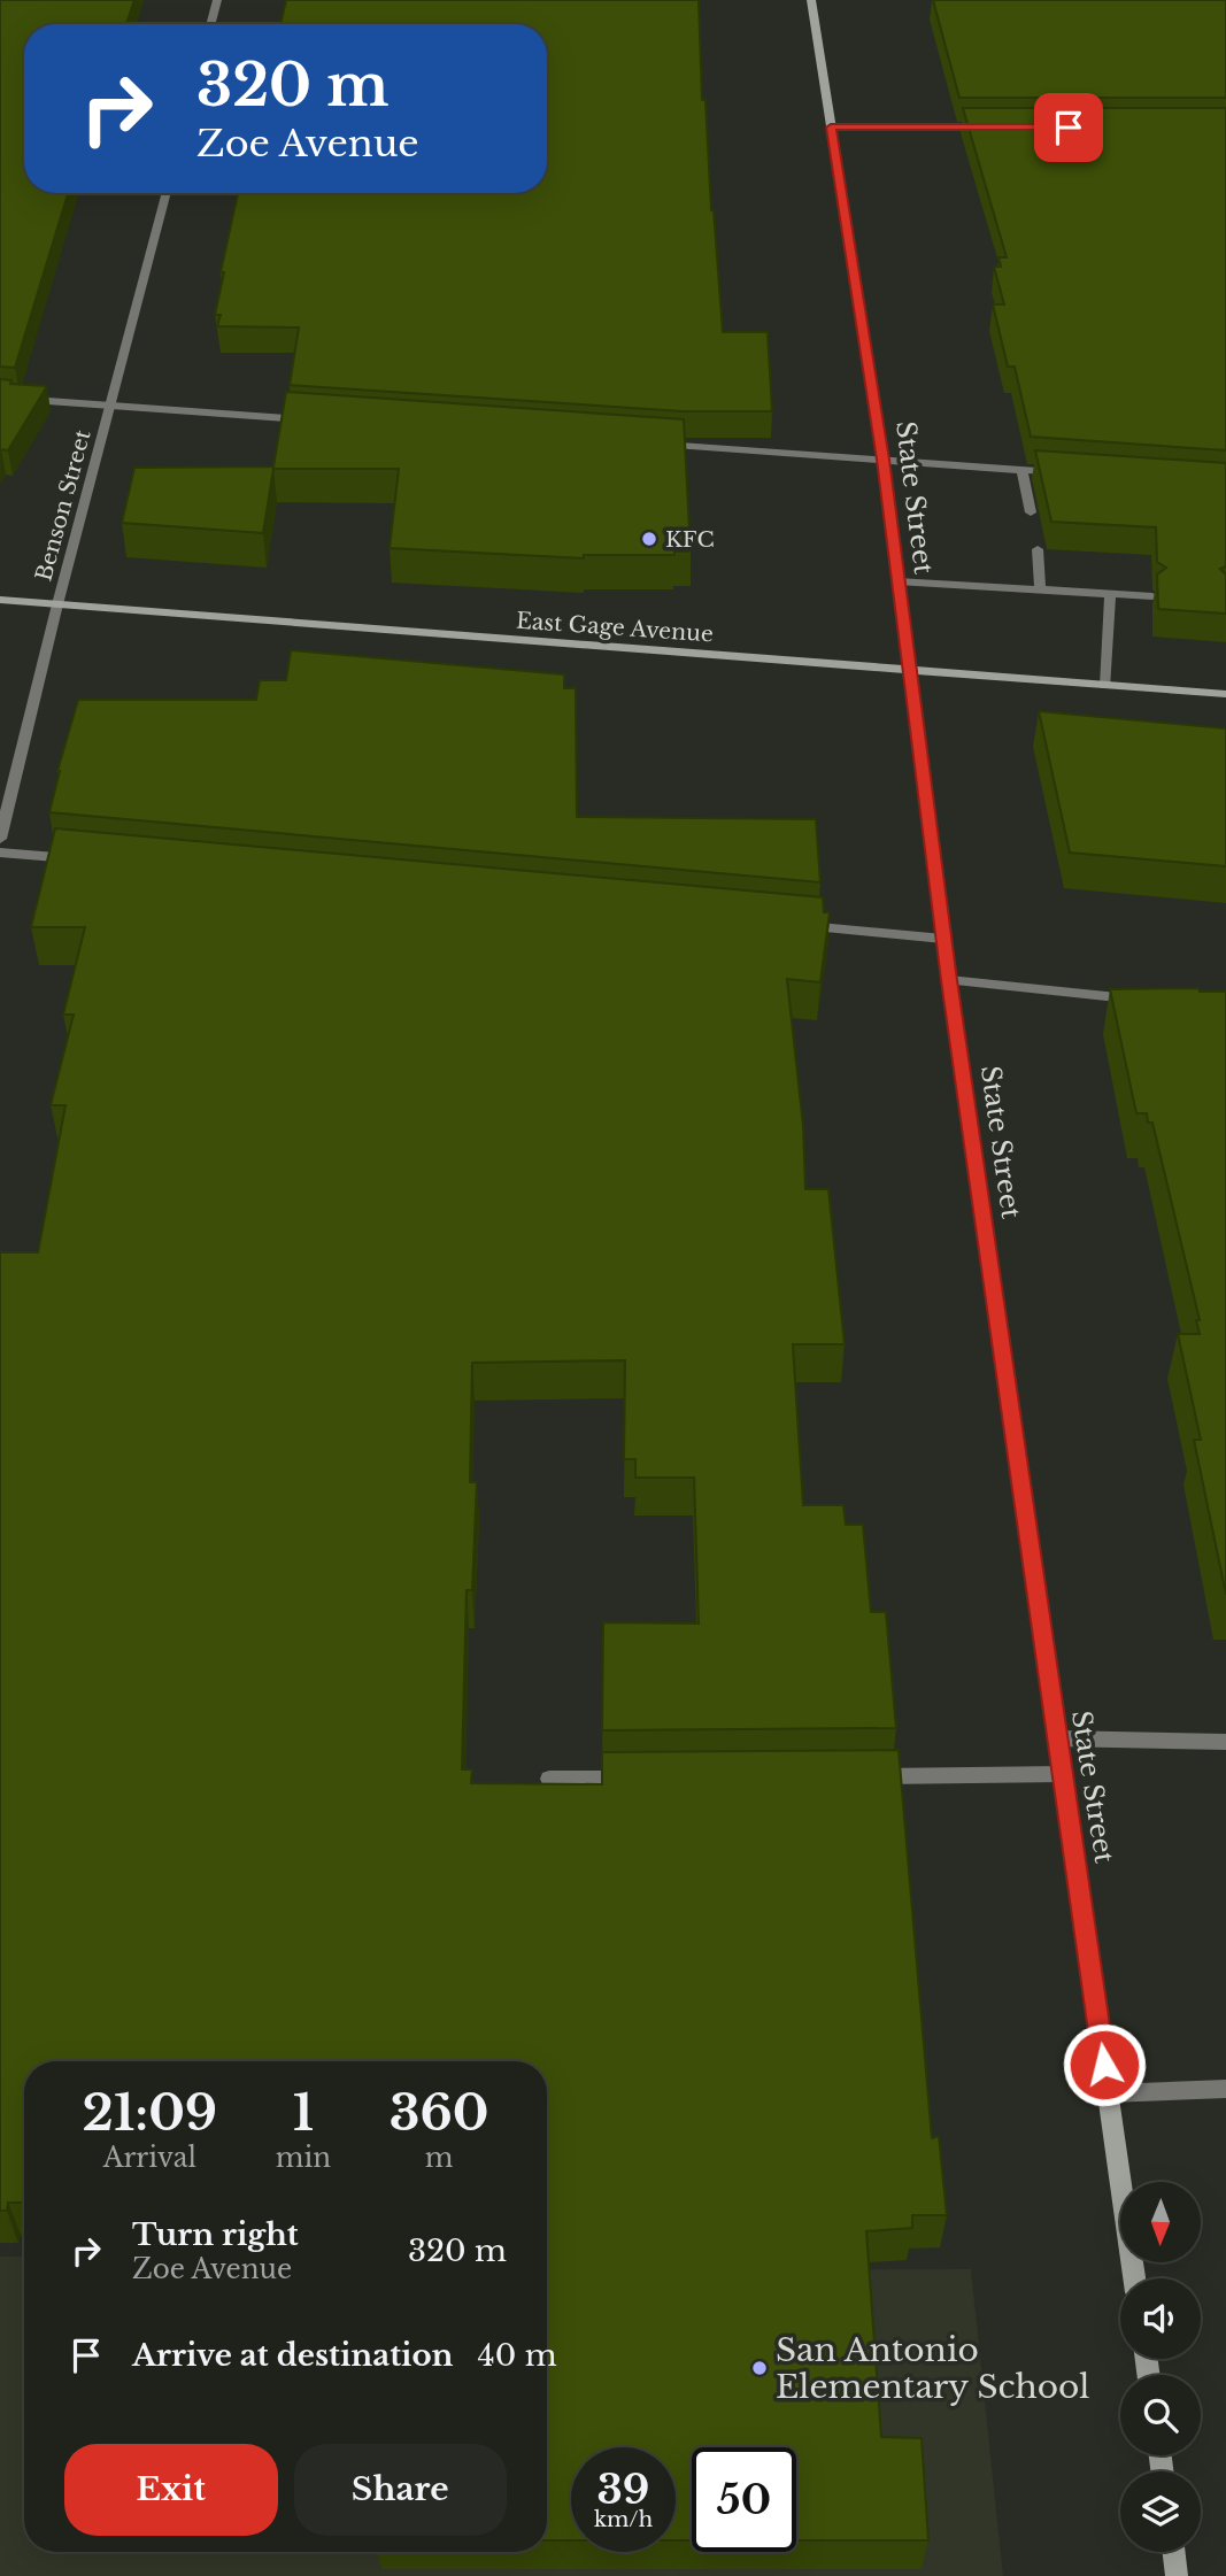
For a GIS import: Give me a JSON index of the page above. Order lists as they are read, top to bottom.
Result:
{
  "streets": {
    "main road": ["State Street", "East Gage Avenue"],
    "street": ["Benson Street"]
  },
  "crossings": [
    ["State Street", "East Gage Avenue"],
    ["Benson Street", "East Gage Avenue"]
  ],
  "places": ["KFC", "San Antonio Elementary School"],
  "north": "bottom",
  "page": {
    "turn": ["320 m", "Zoe Avenue"],
    "eta": [
      "21:09",
      "Arrival",
      "1",
      "min",
      "360",
      "m"
    ],
    "list": [
      {
        "name": "Turn right",
        "note": "Zoe Avenue",
        "value": "320 m"
      },
      {
        "name": "Arrive at destination",
        "value": "40 m"
      }
    ],
    "buttons": ["Exit", "Share"],
    "speed": "39 km/h",
    "limit": "50"
  }
}
